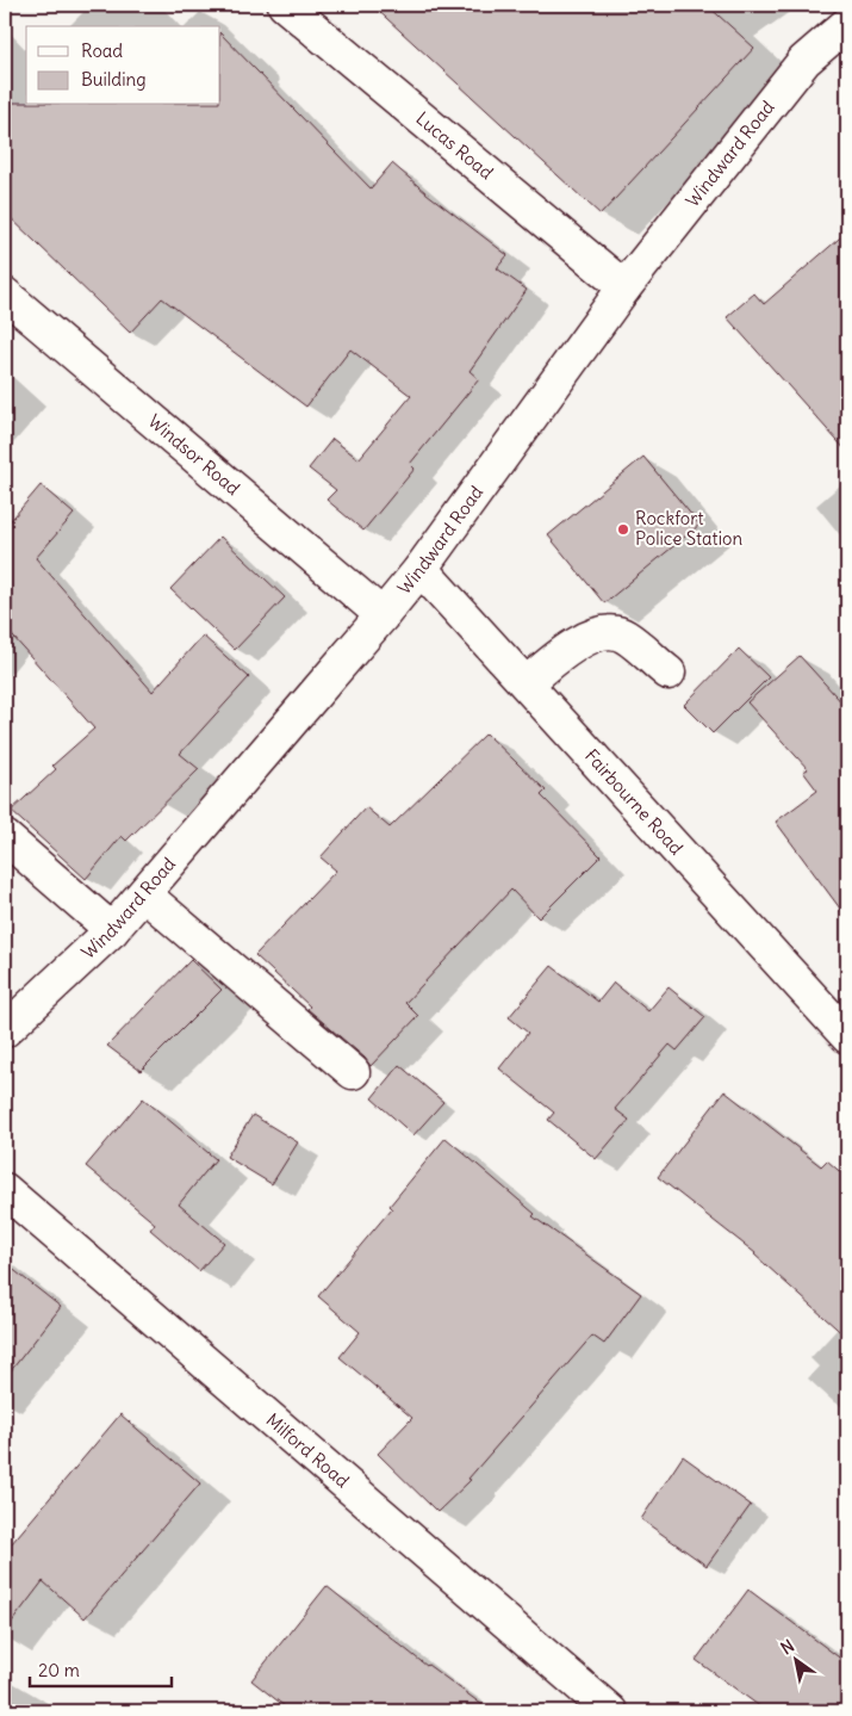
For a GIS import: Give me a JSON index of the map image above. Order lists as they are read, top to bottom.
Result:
{
  "streets": {
    "street": [
      "Lucas Road",
      "Windward Road",
      "Windsor Road",
      "Fairbourne Road",
      "Milford Road"
    ]
  },
  "crossings": [
    ["Lucas Road", "Windward Road"],
    ["Windward Road", "Windsor Road"],
    ["Windward Road", "Fairbourne Road"]
  ],
  "places": ["Rockfort Police Station"],
  "legend": ["Road", "Building"],
  "scale_bar": "20 m",
  "north": "top left"
}
